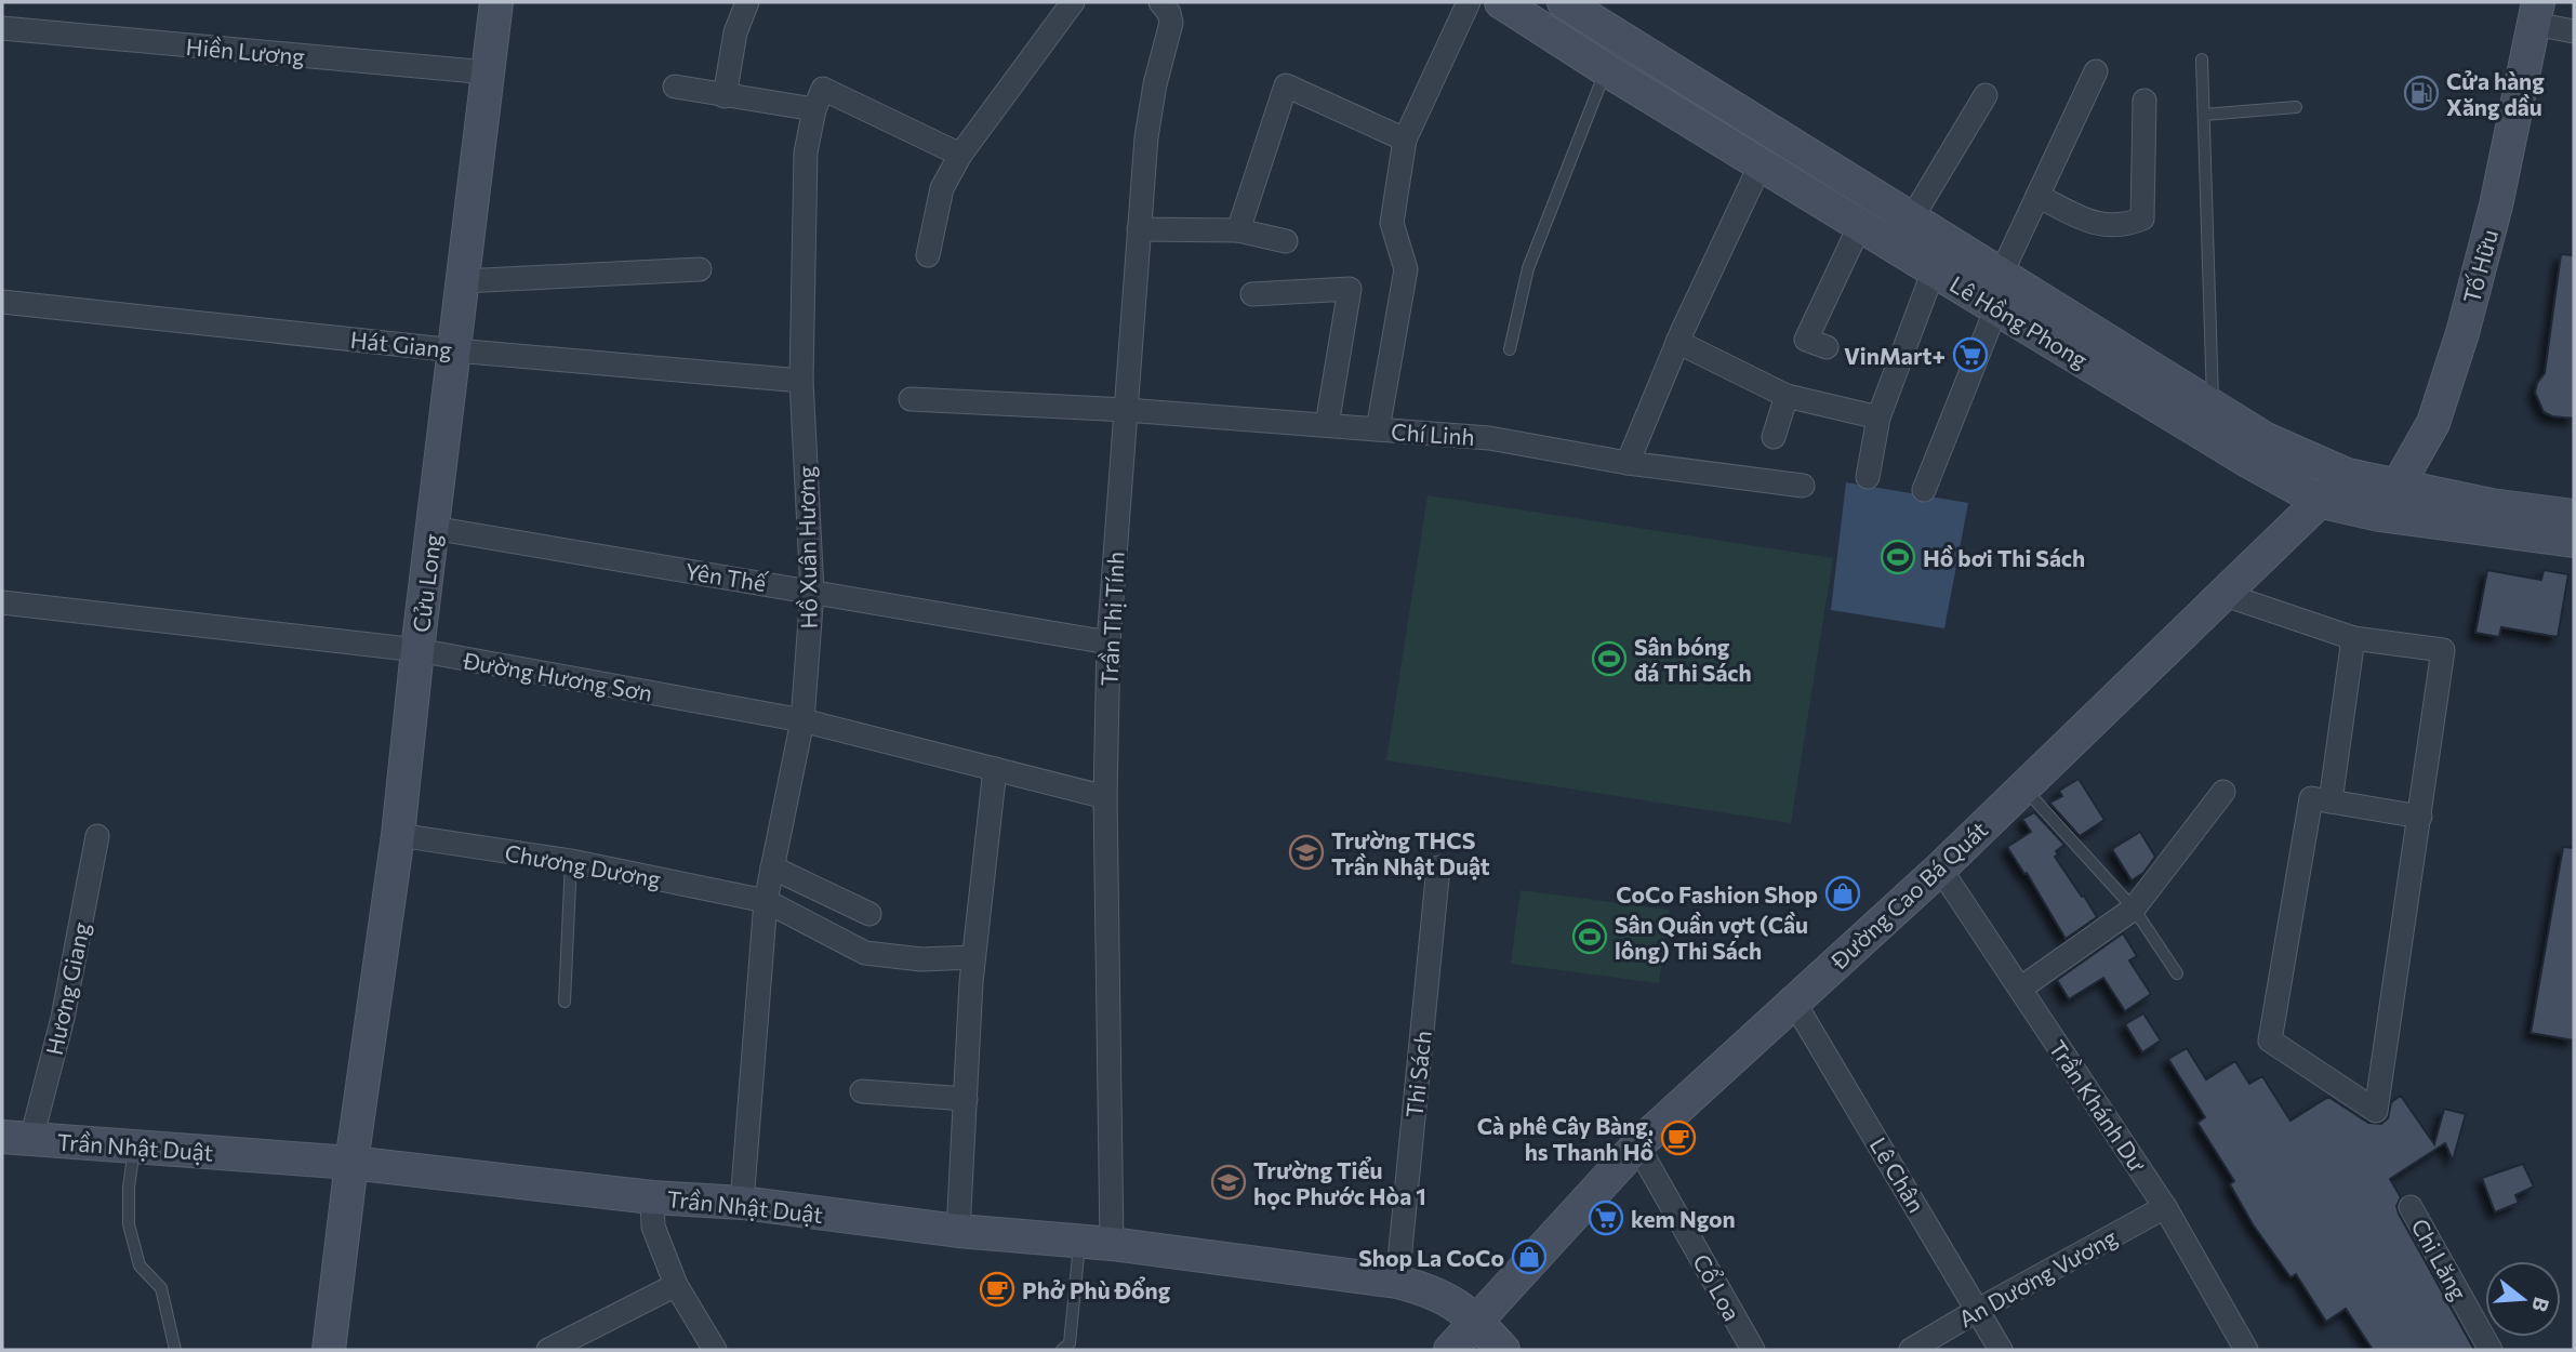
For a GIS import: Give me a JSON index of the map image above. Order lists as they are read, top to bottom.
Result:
{
  "streets": {
    "street": [
      "Hiền Lương",
      "Tố Hữu",
      "Lê Hồng Phong",
      "Hát Giang",
      "Chí Linh",
      "Hồ Xuân Hương",
      "Yên Thế",
      "Cửu Long",
      "Trần Thị Tính",
      "Đường Hương Sơn",
      "Chương Dương",
      "Đường Cao Bá Quát",
      "Hương Giang",
      "Thi Sách",
      "Trần Khánh Dư",
      "Trần Nhật Duật",
      "Lê Chân",
      "Chi Lăng",
      "An Dương Vương",
      "Cổ Loa"
    ]
  },
  "crossings": [
    ["Hiền Lương", "Cửu Long"],
    ["Tố Hữu", "Lê Hồng Phong"],
    ["Lê Hồng Phong", "Đường Cao Bá Quát"],
    ["Hát Giang", "Hồ Xuân Hương"],
    ["Hát Giang", "Cửu Long"],
    ["Chí Linh", "Trần Thị Tính"],
    ["Hồ Xuân Hương", "Yên Thế"],
    ["Hồ Xuân Hương", "Đường Hương Sơn"],
    ["Hồ Xuân Hương", "Chương Dương"],
    ["Hồ Xuân Hương", "Trần Nhật Duật"],
    ["Yên Thế", "Cửu Long"],
    ["Yên Thế", "Trần Thị Tính"],
    ["Cửu Long", "Đường Hương Sơn"],
    ["Cửu Long", "Chương Dương"],
    ["Cửu Long", "Trần Nhật Duật"],
    ["Trần Thị Tính", "Đường Hương Sơn"],
    ["Trần Thị Tính", "Trần Nhật Duật"],
    ["Đường Cao Bá Quát", "Trần Khánh Dư"],
    ["Đường Cao Bá Quát", "Trần Nhật Duật"],
    ["Đường Cao Bá Quát", "Lê Chân"],
    ["Đường Cao Bá Quát", "Cổ Loa"],
    ["Hương Giang", "Trần Nhật Duật"],
    ["Thi Sách", "Trần Nhật Duật"],
    ["Trần Khánh Dư", "An Dương Vương"],
    ["Lê Chân", "An Dương Vương"]
  ],
  "places": {
    "fuel station": ["Cửa hàng Xăng dầu"],
    "supermarket": ["VinMart+", "kem Ngon"],
    "sports": ["Hồ bơi Thi Sách", "Sân bóng đá Thi Sách", "Sân Quần vợt (Cầu lông) Thi Sách"],
    "school or university": ["Trường THCS Trần Nhật Duật", "Trường Tiểu học Phước Hòa 1"],
    "shop": ["CoCo Fashion Shop", "Shop La CoCo"],
    "cafe": ["Cà phê Cây Bàng, hs Thanh Hồ", "Phở Phù Đổng"]
  },
  "north": "right"
}
